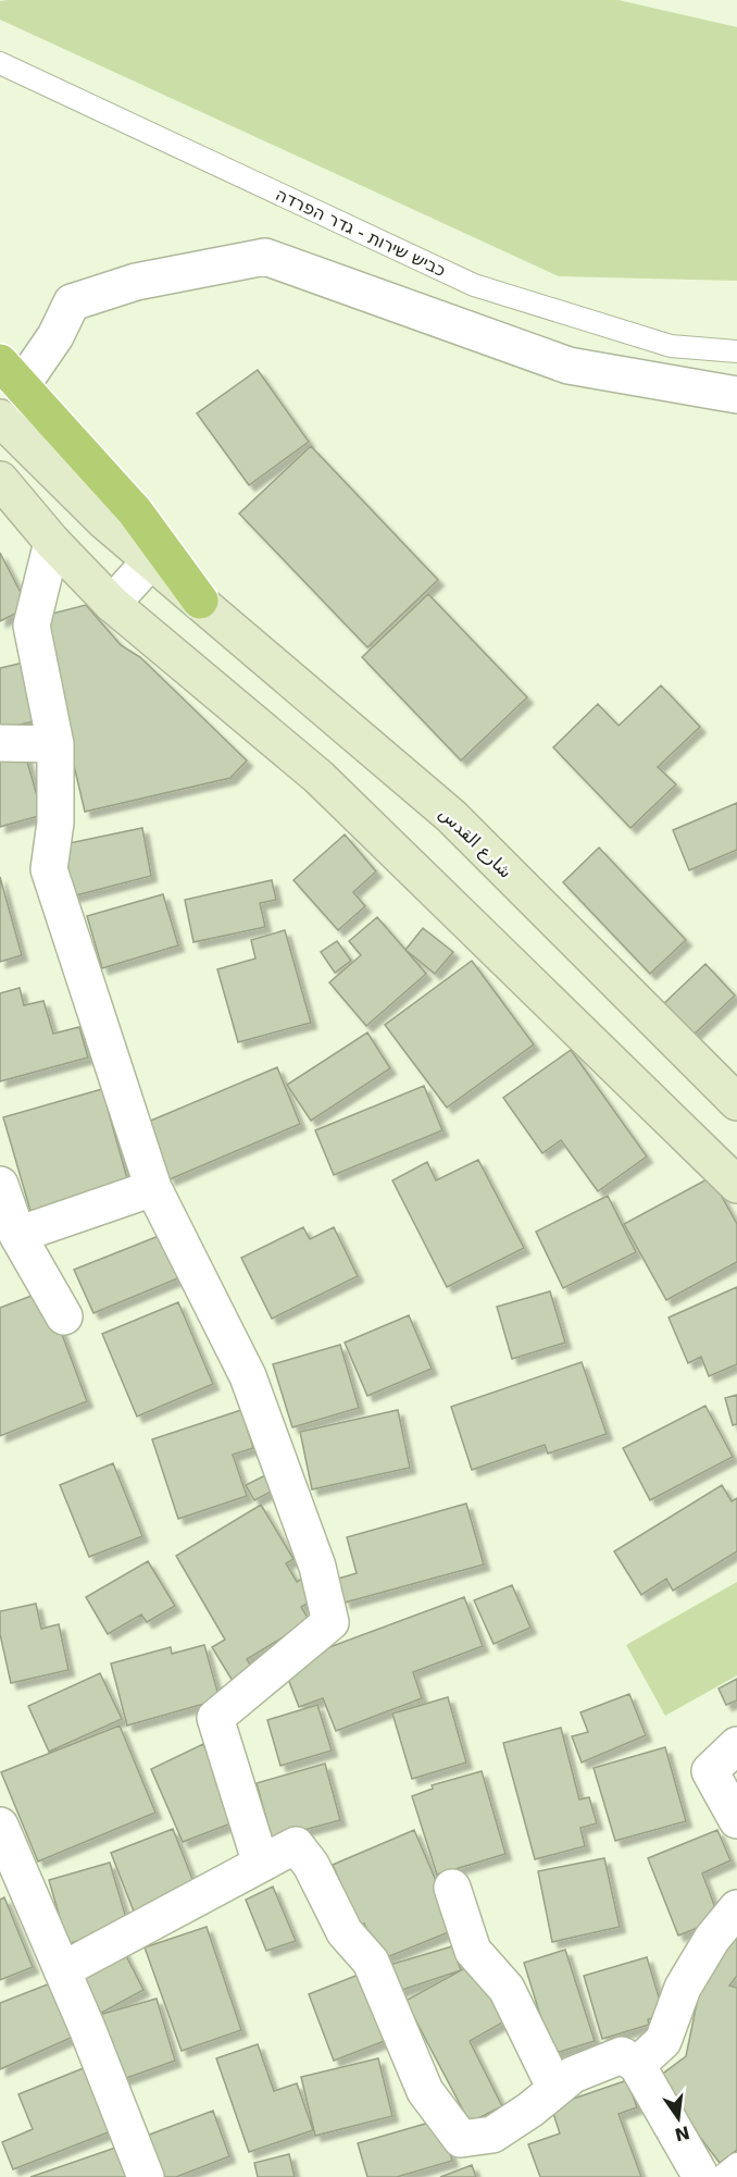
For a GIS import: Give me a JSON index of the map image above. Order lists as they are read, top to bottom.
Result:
{
  "streets": {
    "main road": ["شارع القدس"],
    "lane": ["כביש שירות - גדר הפרדה"]
  },
  "north": "bottom"
}
